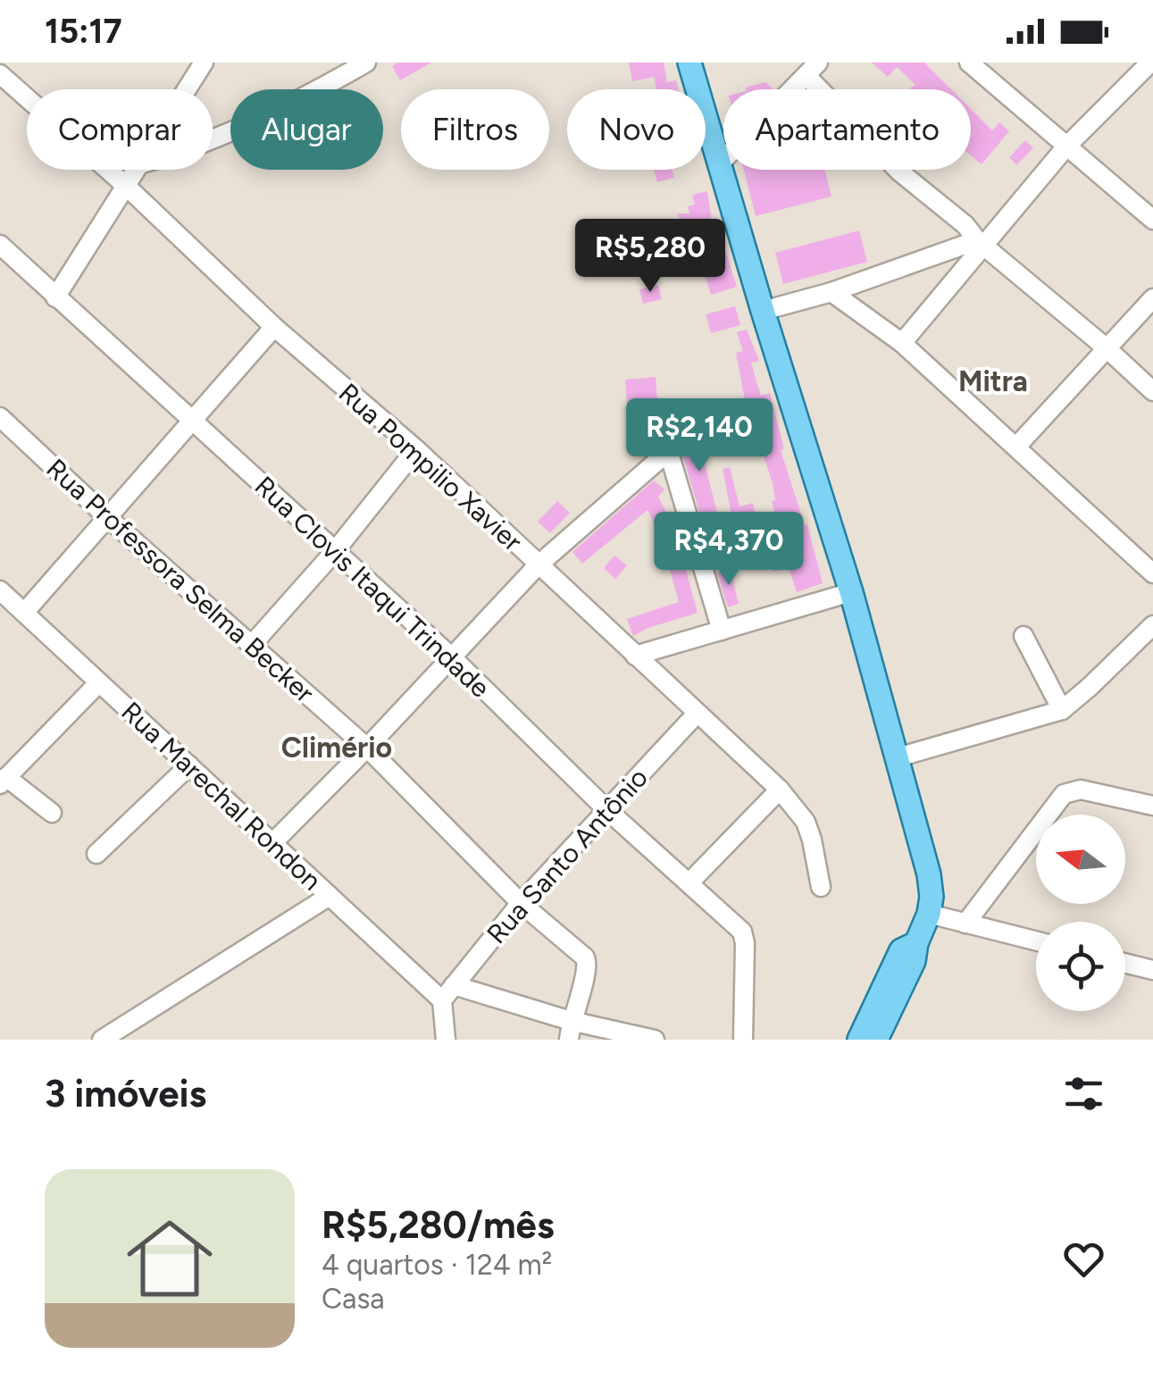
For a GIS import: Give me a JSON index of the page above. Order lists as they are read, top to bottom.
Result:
{
  "streets": {
    "street": [
      "Rua Pompilio Xavier",
      "Rua Professora Selma Becker",
      "Rua Clovis Itaqui Trindade",
      "Rua Marechal Rondon",
      "Rua Santo Antônio"
    ]
  },
  "crossings": [
    ["Rua Pompilio Xavier", "Rua Santo Antônio"],
    ["Rua Professora Selma Becker", "Rua Santo Antônio"],
    ["Rua Clovis Itaqui Trindade", "Rua Santo Antônio"],
    ["Rua Marechal Rondon", "Rua Santo Antônio"]
  ],
  "districts": ["Mitra", "Climério"],
  "north": "left",
  "page": {
    "status": "15:17",
    "chip": [
      "Comprar",
      "Alugar",
      "Filtros",
      "Novo",
      "Apartamento"
    ],
    "price": ["R$5,280", "R$2,140", "R$4,370"],
    "heading": "3 imóveis",
    "list": [
      {
        "name": "R$5,280/mês",
        "note": "4 quartos · 124 m² · Casa"
      }
    ]
  }
}
